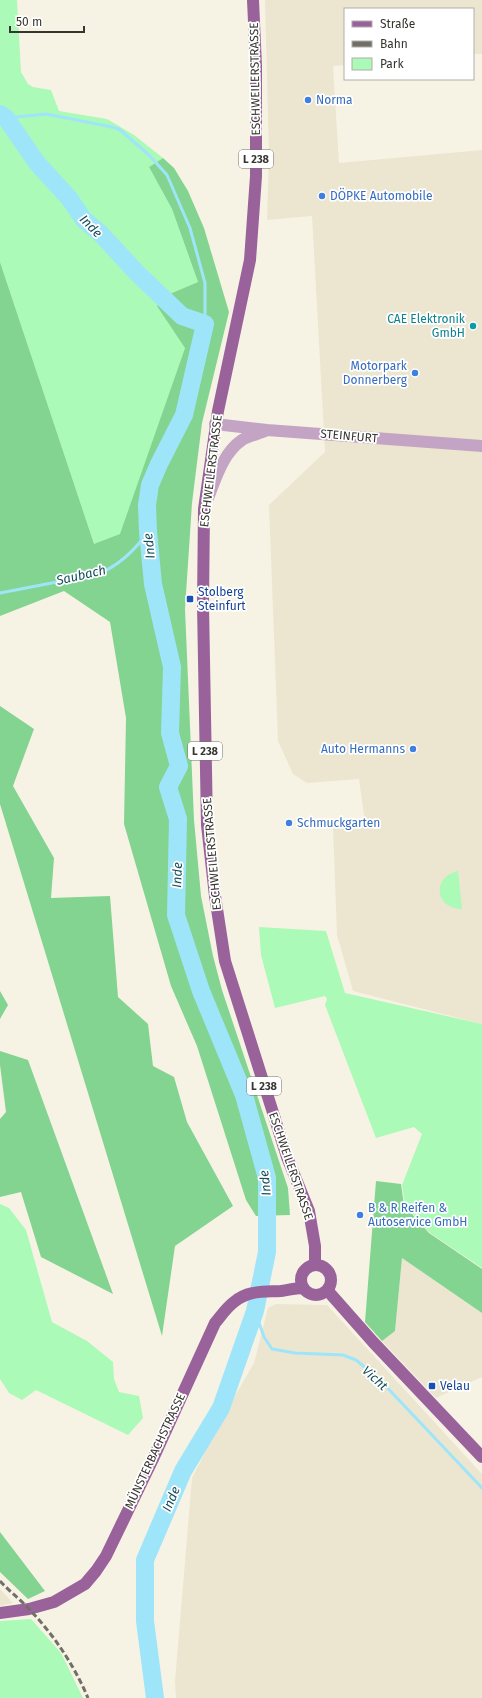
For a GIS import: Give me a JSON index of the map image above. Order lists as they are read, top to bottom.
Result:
{
  "streets": {
    "main road": ["ESCHWEILERSTRASSE", "L 238", "MÜNSTERBACHSTRASSE"],
    "street": ["STEINFURT"]
  },
  "crossings": [
    ["ESCHWEILERSTRASSE", "STEINFURT"],
    ["ESCHWEILERSTRASSE", "MÜNSTERBACHSTRASSE"]
  ],
  "water": ["Inde", "Saubach", "Vicht"],
  "places": {
    "other": [
      "Norma",
      "DÖPKE Automobile",
      "CAE Elektronik GmbH",
      "Motorpark Donnerberg",
      "Auto Hermanns",
      "Schmuckgarten",
      "B & R Reifen & Autoservice GmbH"
    ],
    "transit": ["Stolberg Steinfurt", "Velau"]
  },
  "legend": ["Straße", "Bahn", "Park"],
  "scale_bar": "50 m"
}
